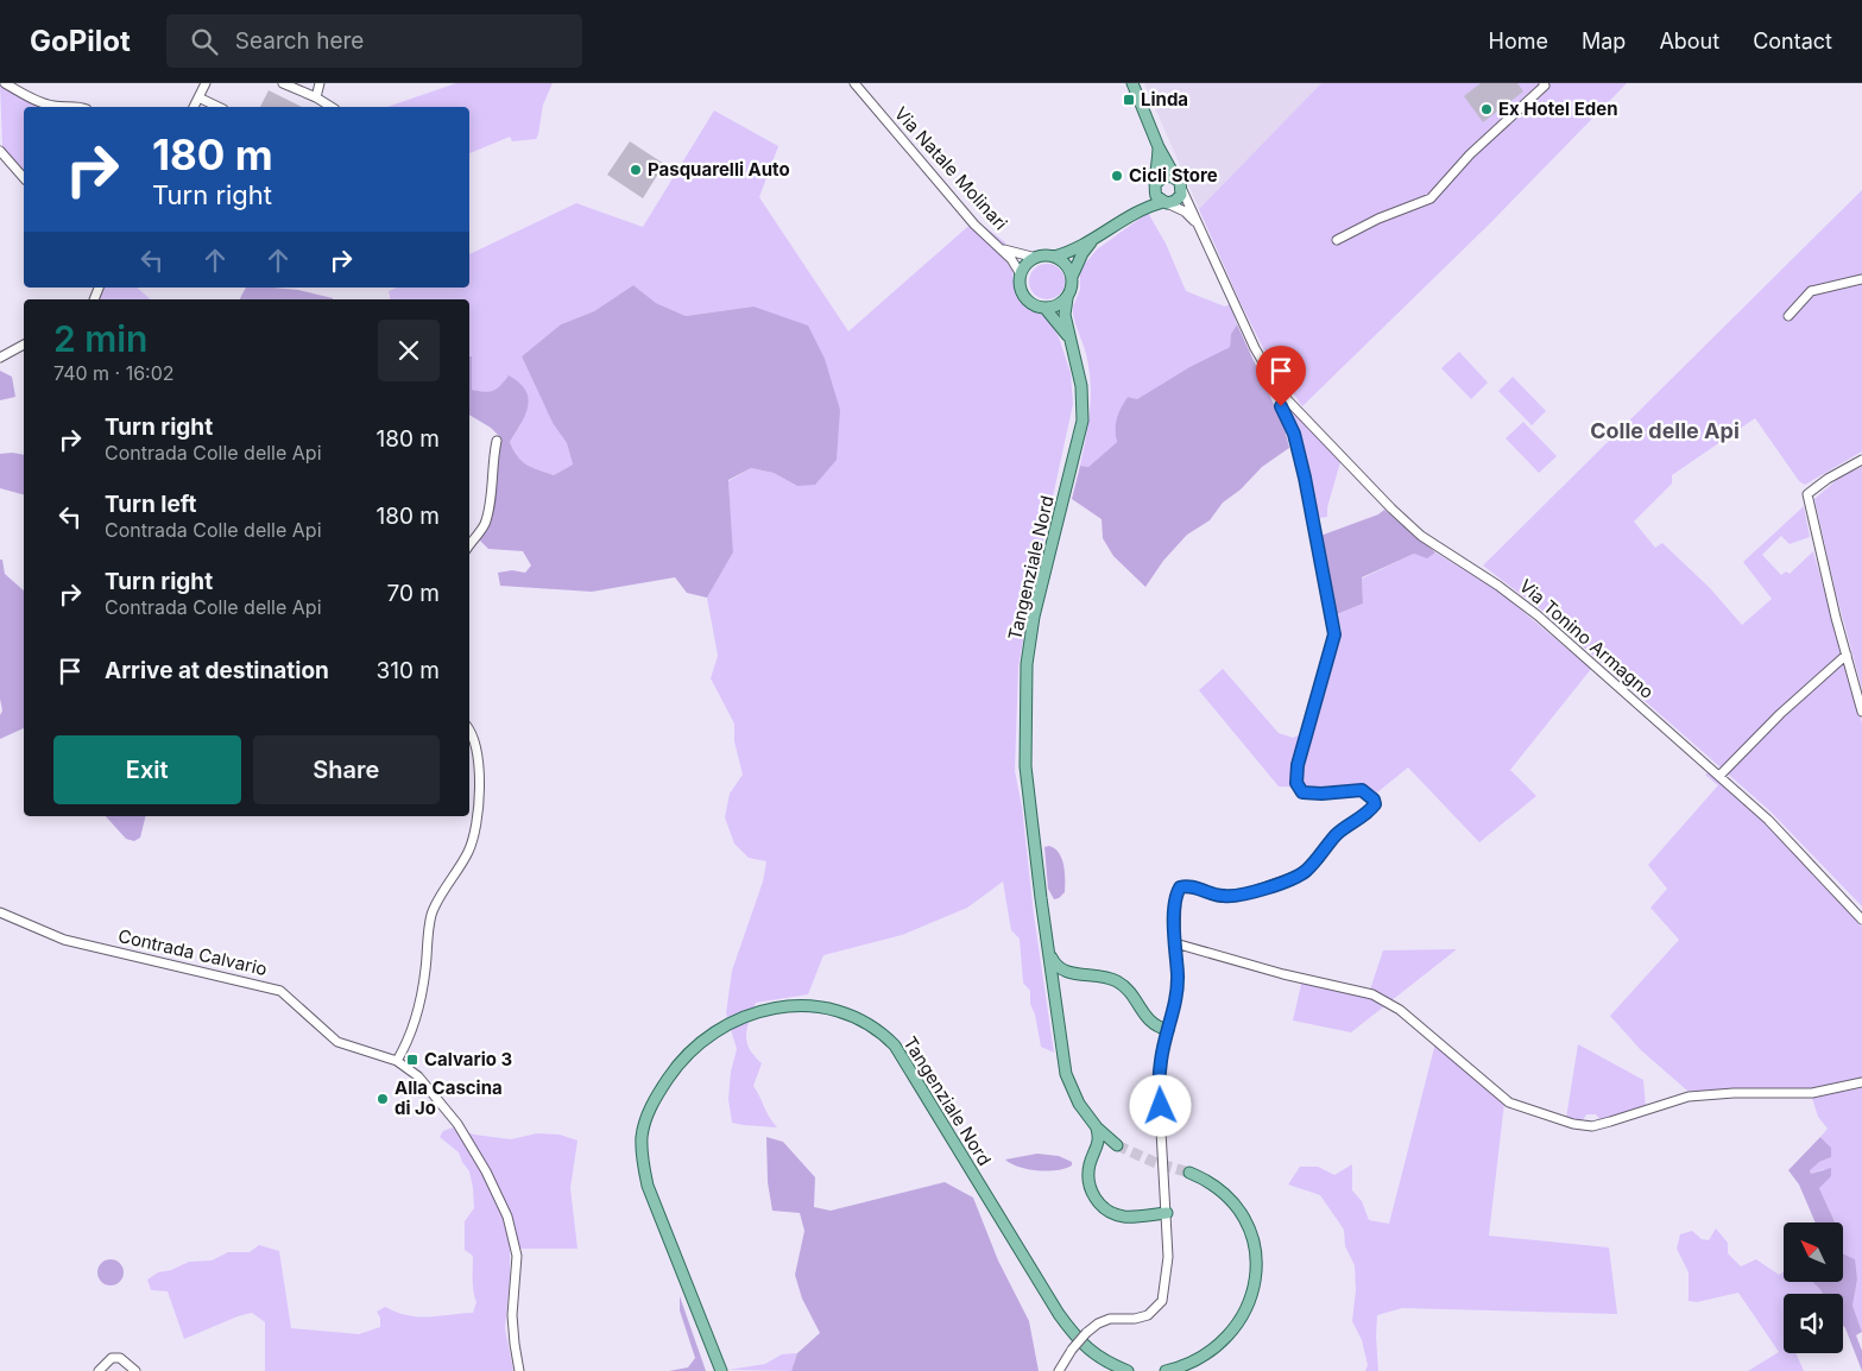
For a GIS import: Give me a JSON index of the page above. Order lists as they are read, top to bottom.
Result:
{
  "streets": {
    "main road": ["Tangenziale Nord"],
    "street": ["Via Natale Molinari", "Via Tonino Armagno", "Contrada Calvario"]
  },
  "crossings": [
    ["Via Natale Molinari", "Tangenziale Nord"]
  ],
  "districts": ["Colle delle Api"],
  "places": {
    "transit": ["Linda", "Calvario 3"],
    "other": [
      "Ex Hotel Eden",
      "Pasquarelli Auto",
      "Cicli Store",
      "Alla Cascina di Jo"
    ]
  },
  "north": "top left",
  "page": {
    "header": "GoPilot",
    "search": "Search here",
    "nav": [
      "Home",
      "Map",
      "About",
      "Contact"
    ],
    "turn": ["180 m", "Turn right"],
    "heading": ["2 min", "740 m · 16:02"],
    "list": [
      {
        "name": "Turn right",
        "note": "Contrada Colle delle Api",
        "value": "180 m"
      },
      {
        "name": "Turn left",
        "note": "Contrada Colle delle Api",
        "value": "180 m"
      },
      {
        "name": "Turn right",
        "note": "Contrada Colle delle Api",
        "value": "70 m"
      },
      {
        "name": "Arrive at destination",
        "value": "310 m"
      }
    ],
    "buttons": ["Exit", "Share"]
  }
}
